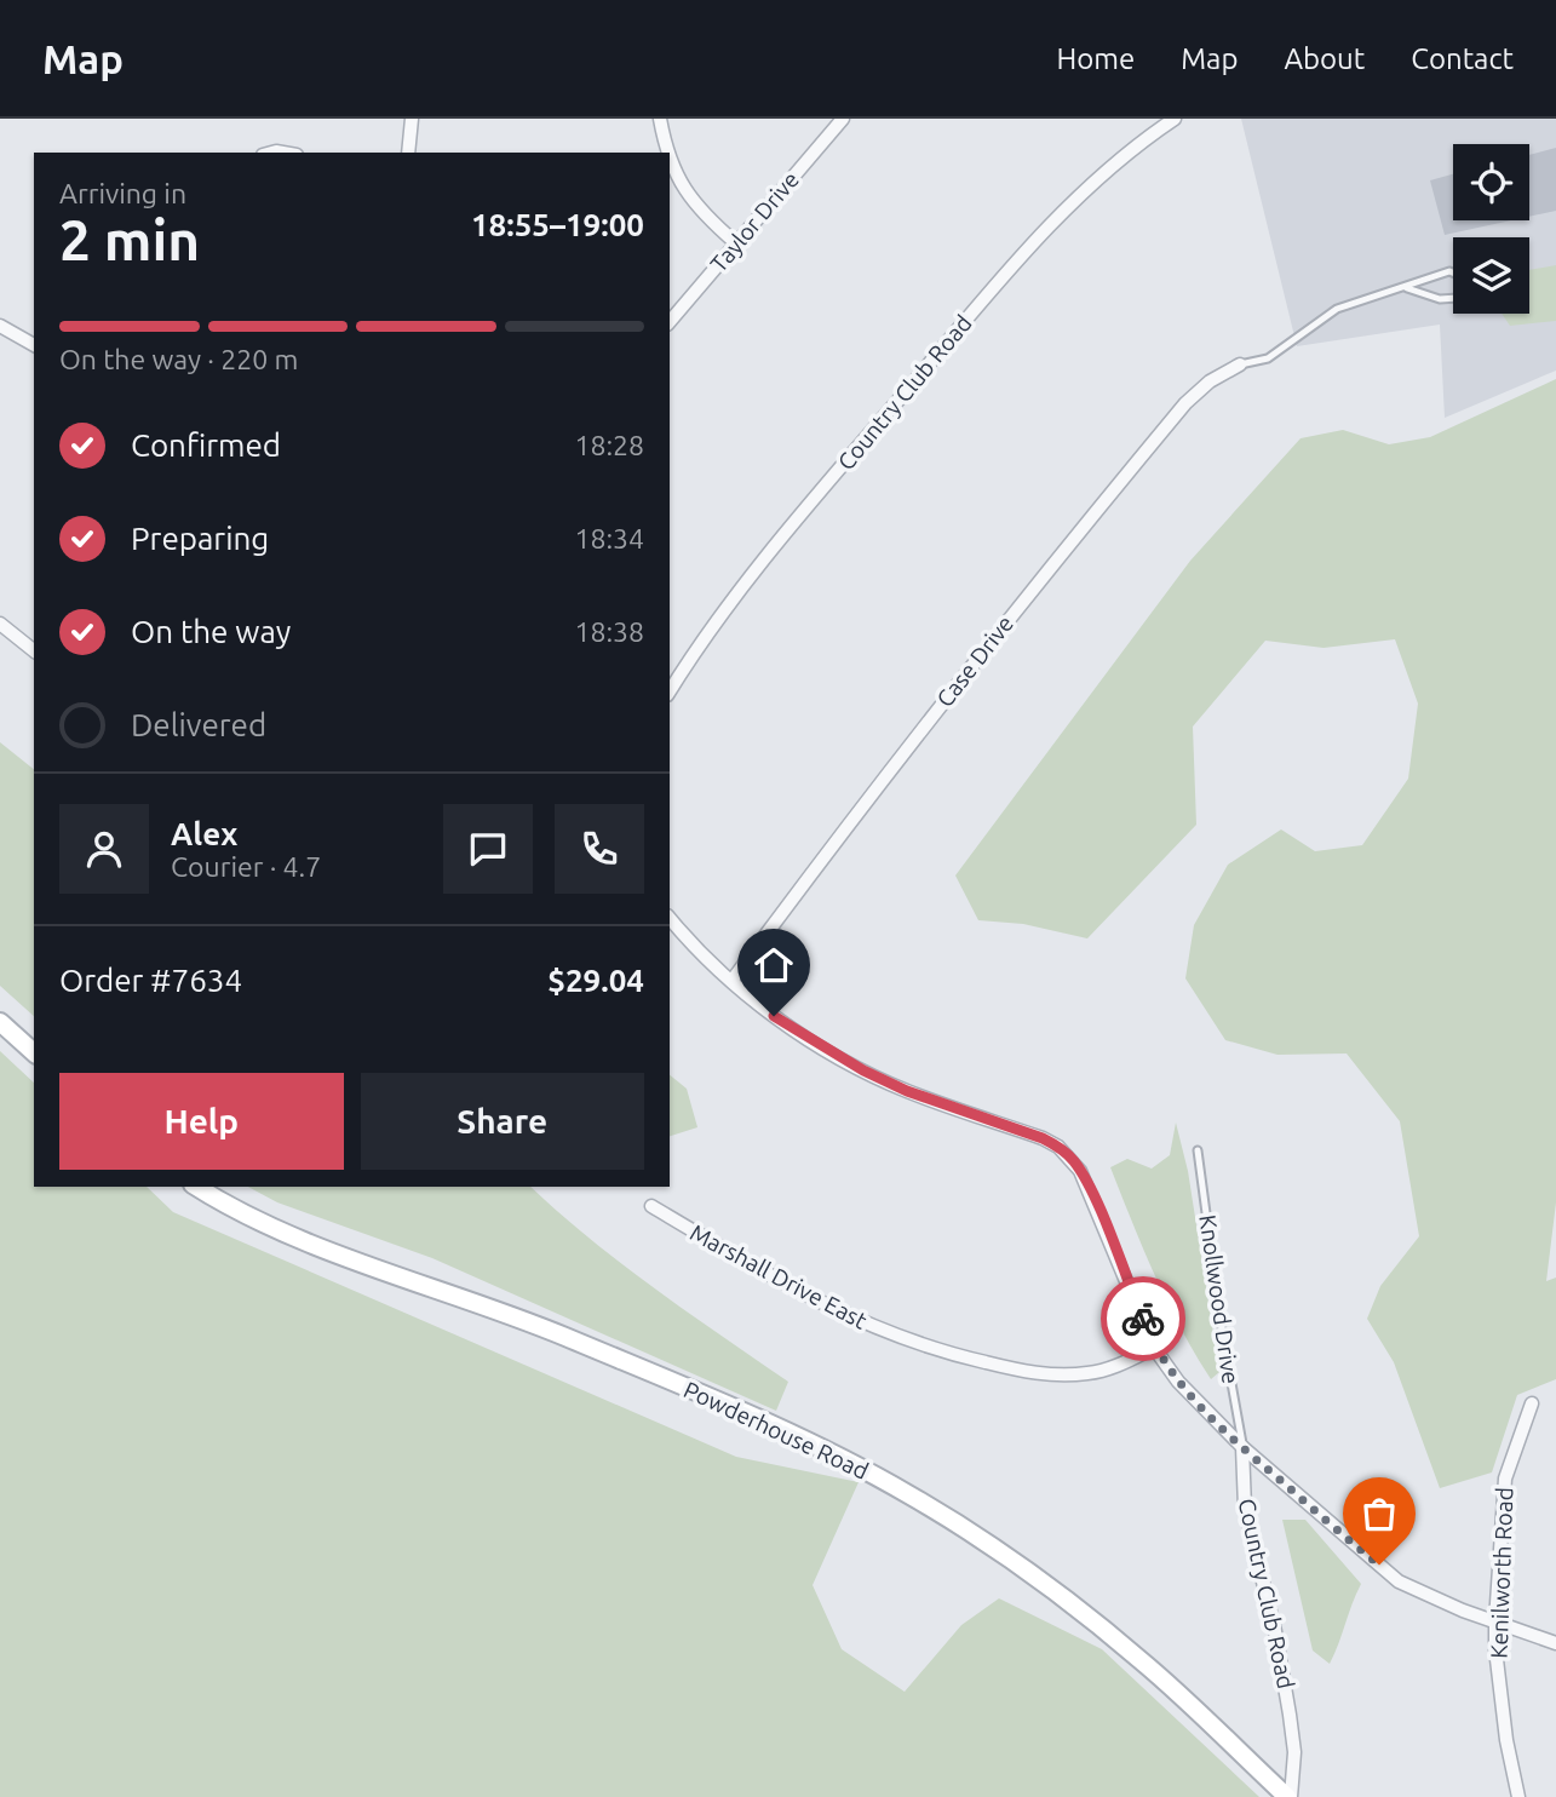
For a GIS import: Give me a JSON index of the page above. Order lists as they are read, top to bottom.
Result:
{
  "streets": {
    "street": [
      "Taylor Drive",
      "Country Club Road",
      "Case Drive",
      "Marshall Drive East",
      "Powderhouse Road",
      "Kenilworth Road"
    ],
    "lane": ["Knollwood Drive"]
  },
  "crossings": [
    ["Country Club Road", "Knollwood Drive"],
    ["Country Club Road", "Powderhouse Road"]
  ],
  "page": {
    "header": "Map",
    "nav": [
      "Home",
      "Map",
      "About",
      "Contact"
    ],
    "heading": ["2 min", "Arriving in", "18:55–19:00"],
    "panel": [
      "Alex",
      "Courier · 4.7",
      "Order #7634",
      "$29.04"
    ],
    "bar": "On the way · 220 m",
    "list": [
      ["Confirmed", "18:28"],
      ["Preparing", "18:34"],
      ["On the way", "18:38"],
      "Delivered"
    ],
    "buttons": ["Help", "Share"]
  }
}
